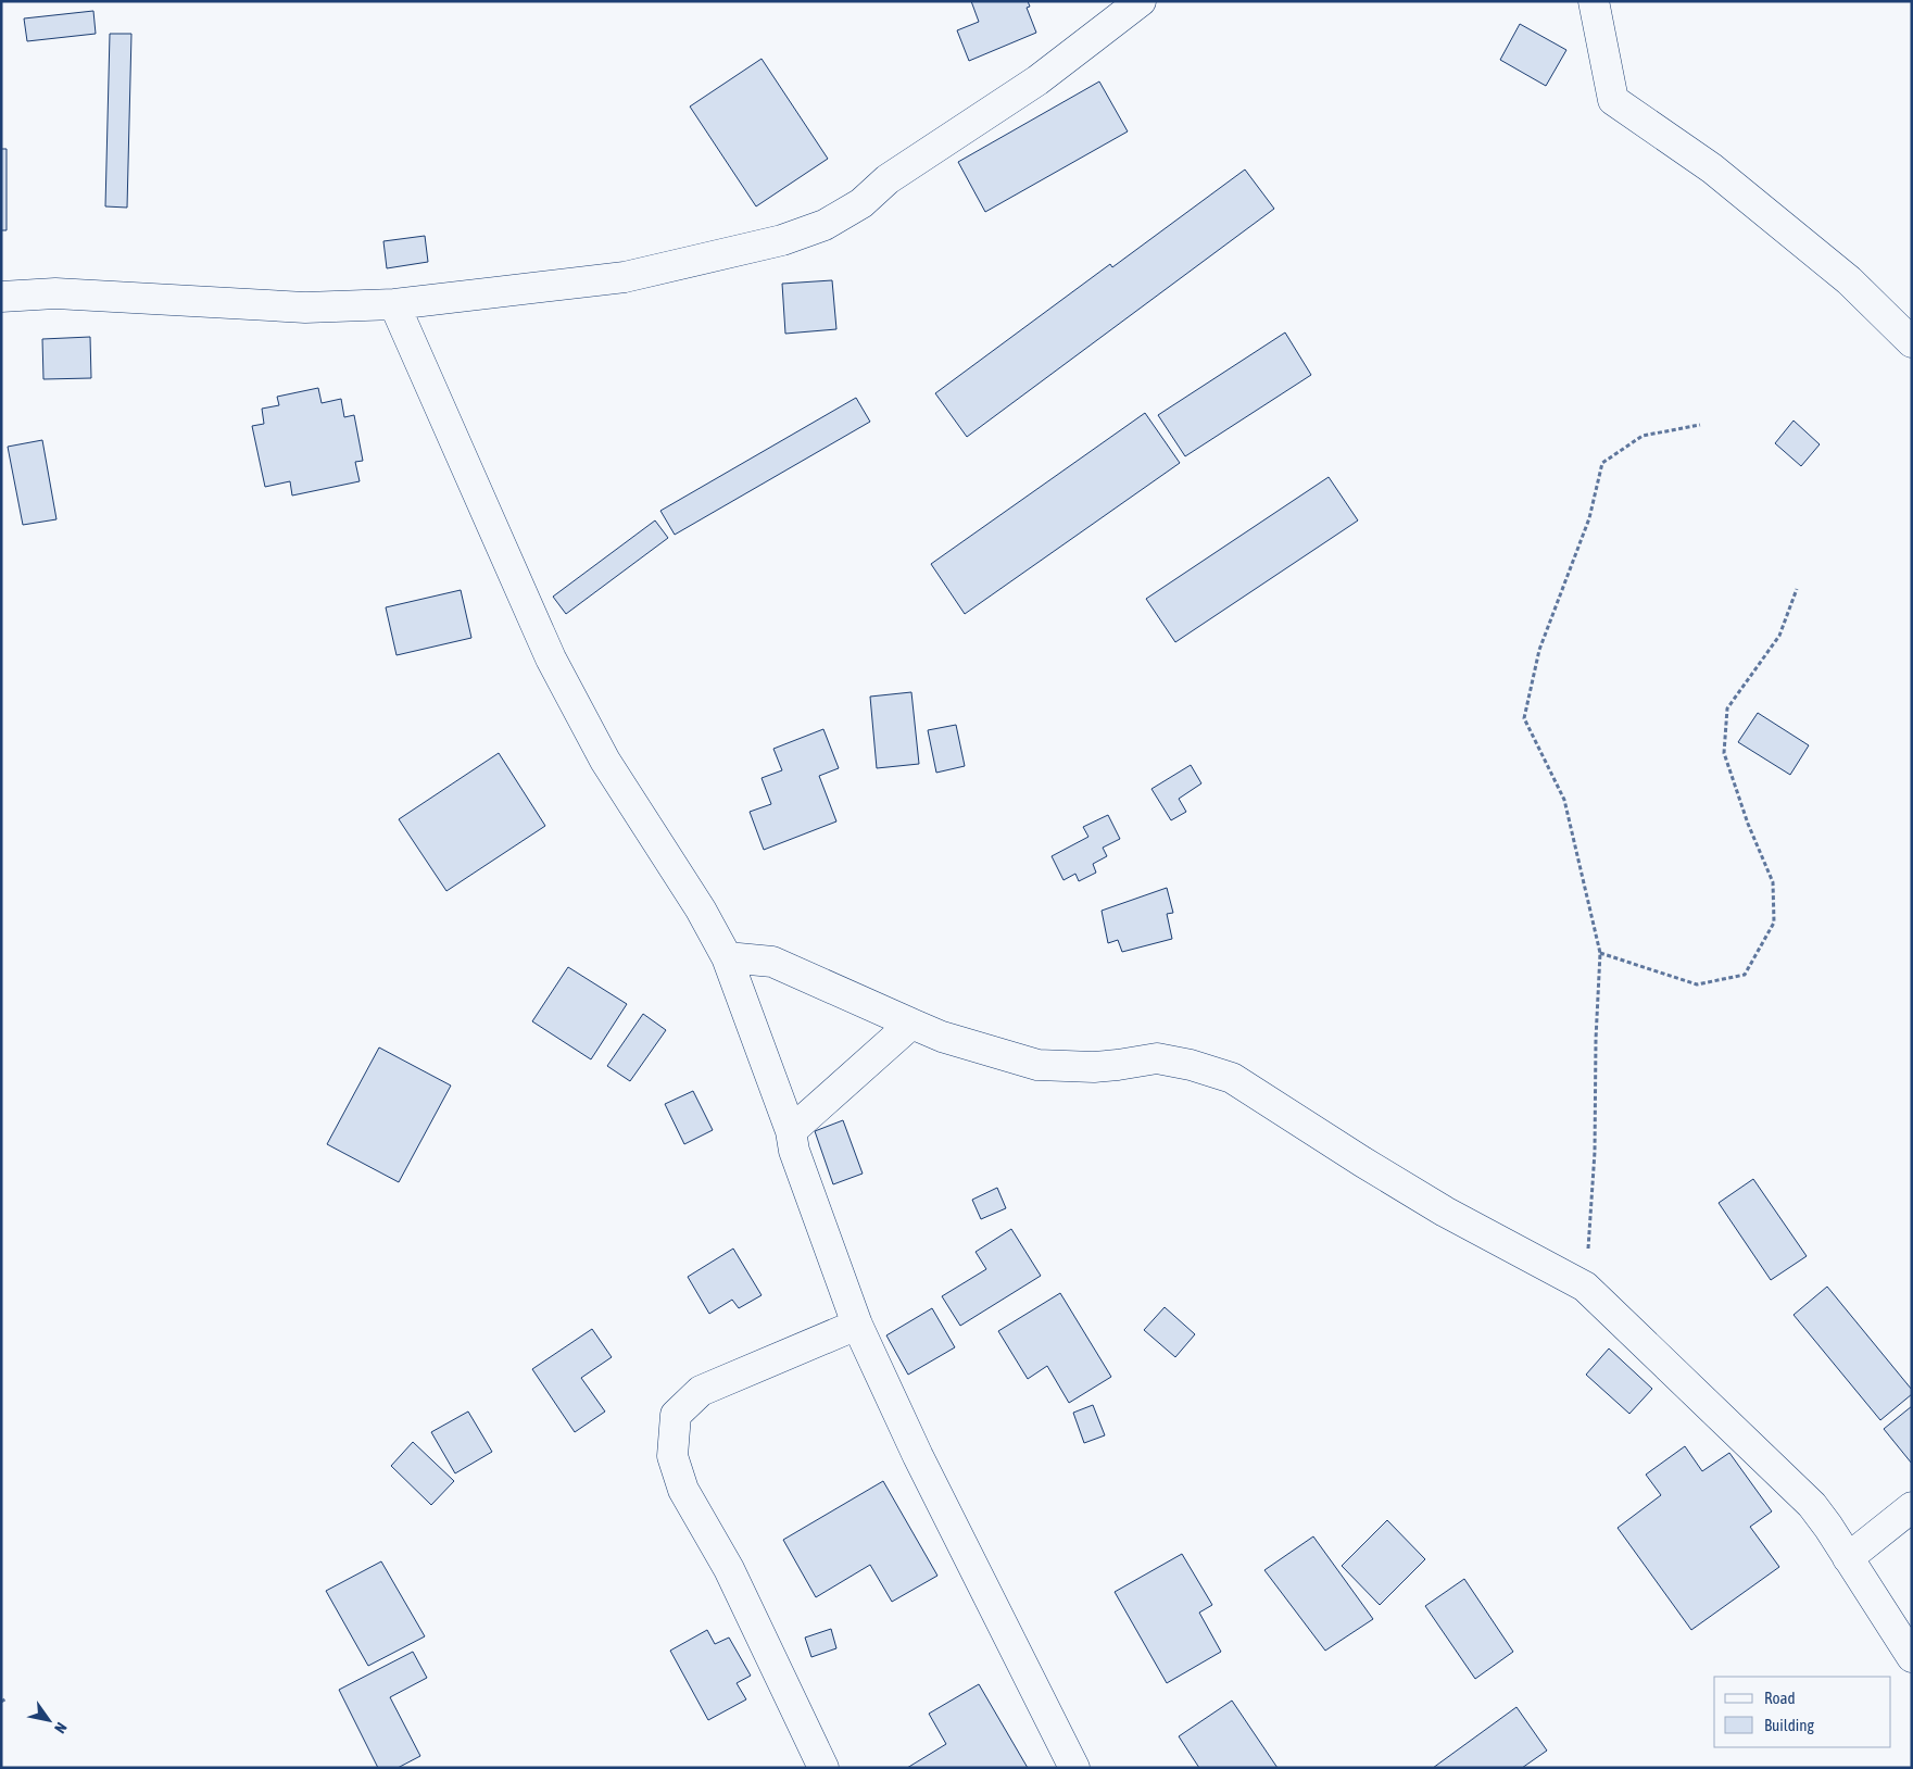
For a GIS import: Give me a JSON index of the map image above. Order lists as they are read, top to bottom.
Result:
{
  "legend": ["Road", "Building"],
  "north": "bottom right"
}
